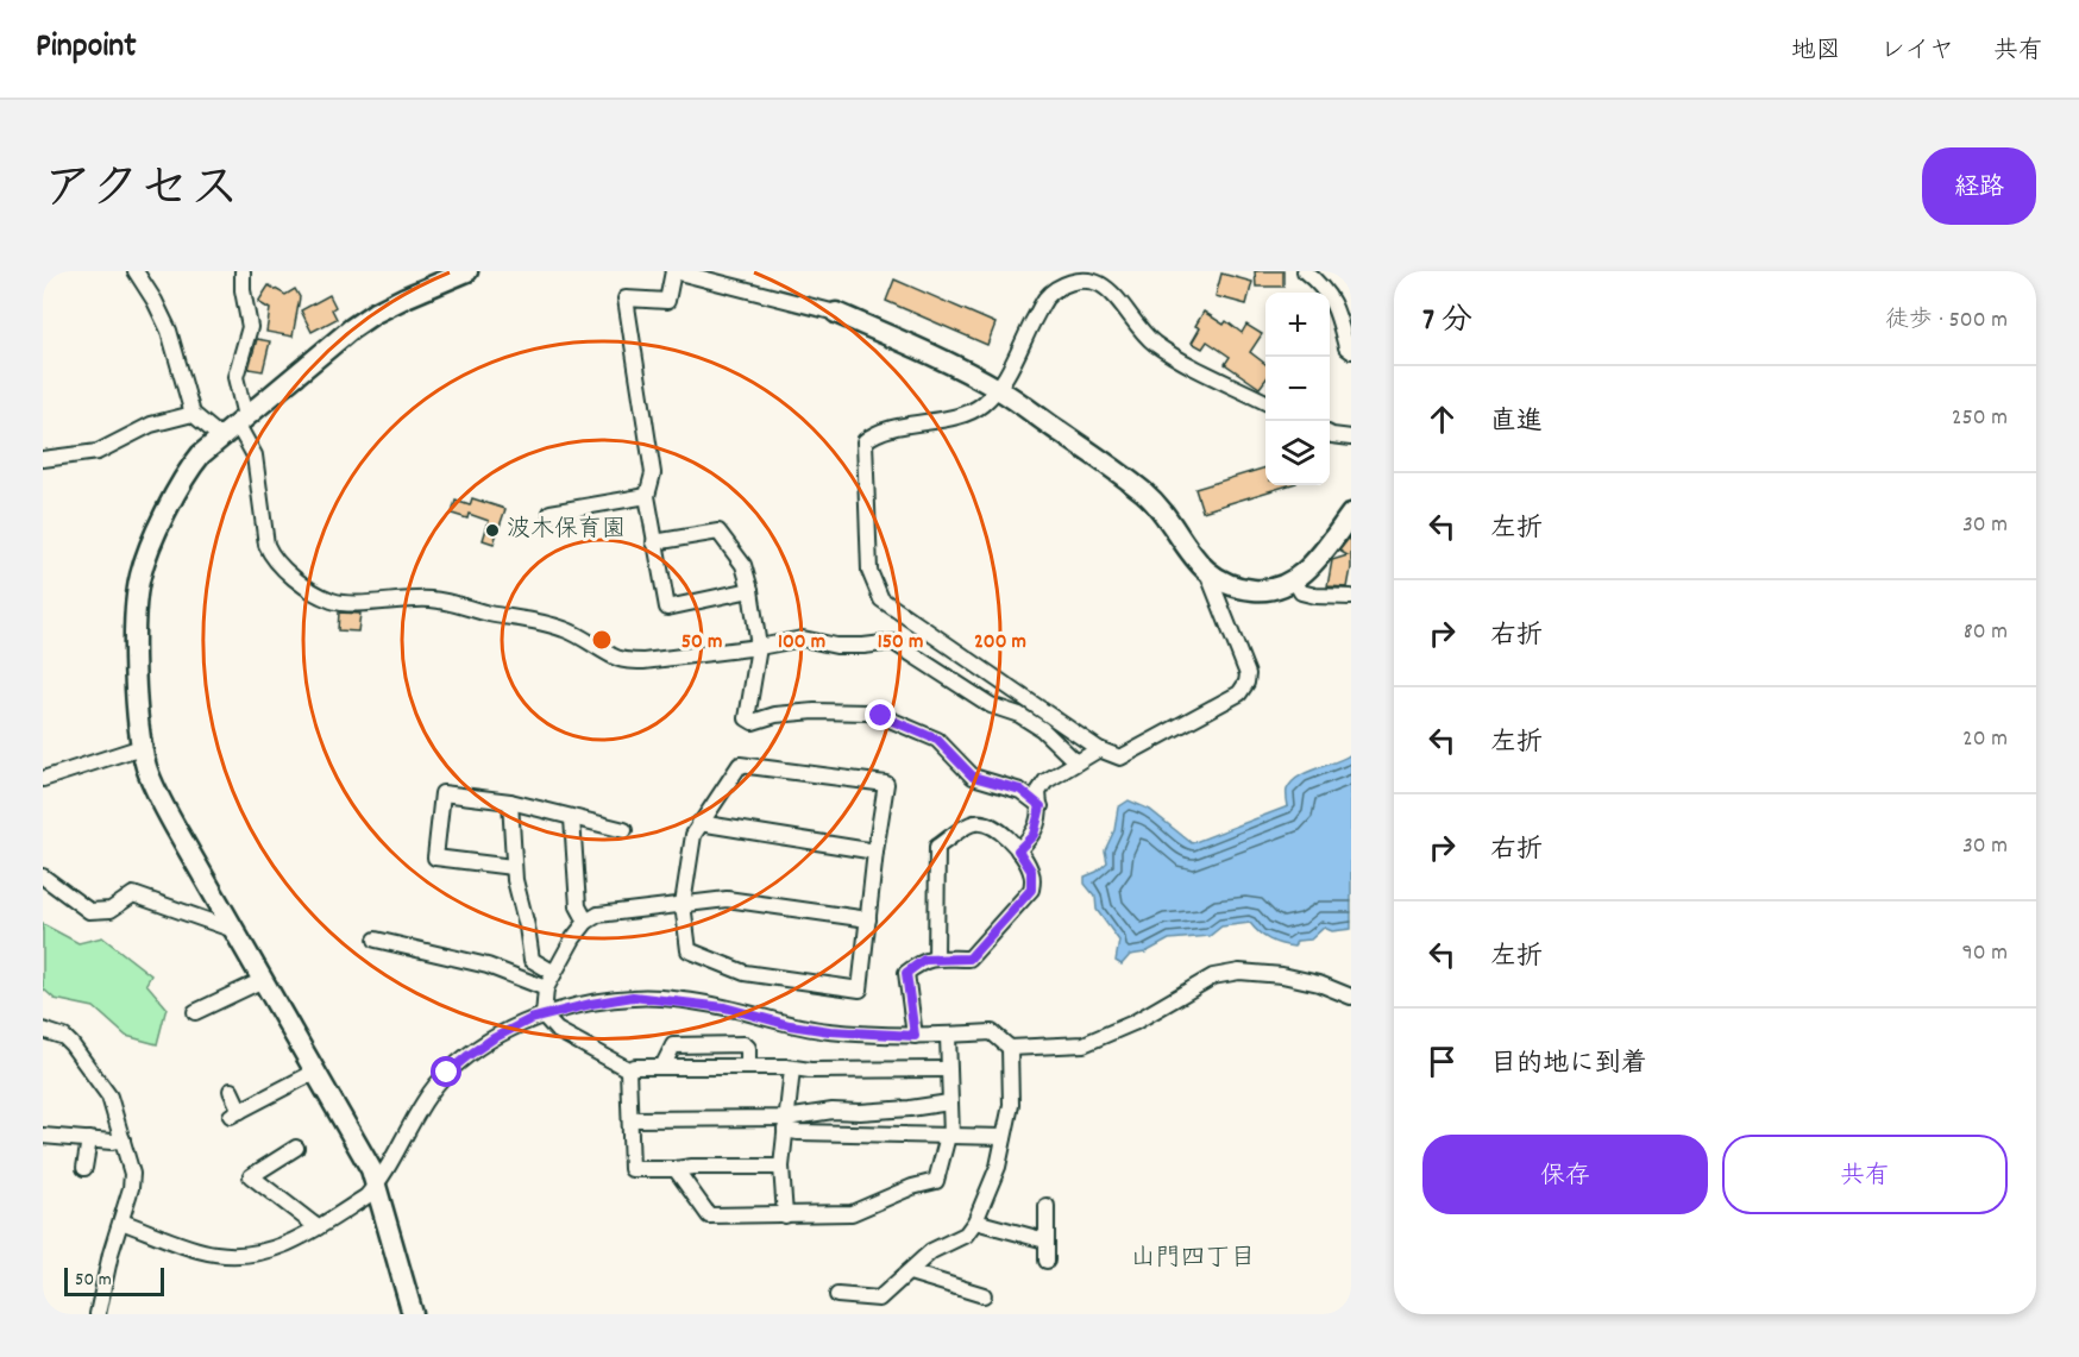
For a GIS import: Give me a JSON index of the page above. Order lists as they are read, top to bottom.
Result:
{
  "districts": ["山門四丁目"],
  "places": ["波木保育園"],
  "scale_bar": "50 m",
  "page": {
    "header": "Pinpoint",
    "nav": ["地図", "レイヤ", "共有"],
    "title": "アクセス",
    "buttons": [
      "経路",
      ["保存", "共有"]
    ],
    "heading": ["7 分", "徒歩 · 500 m"],
    "map_buttons": ["+", "−"],
    "list": [
      ["直進", "250 m"],
      ["左折", "30 m"],
      ["右折", "80 m"],
      ["左折", "20 m"],
      ["右折", "30 m"],
      ["左折", "90 m"],
      "目的地に到着"
    ],
    "scale": "50 m"
  },
  "rings": [
    "50 m",
    "100 m",
    "150 m",
    "200 m"
  ]
}
